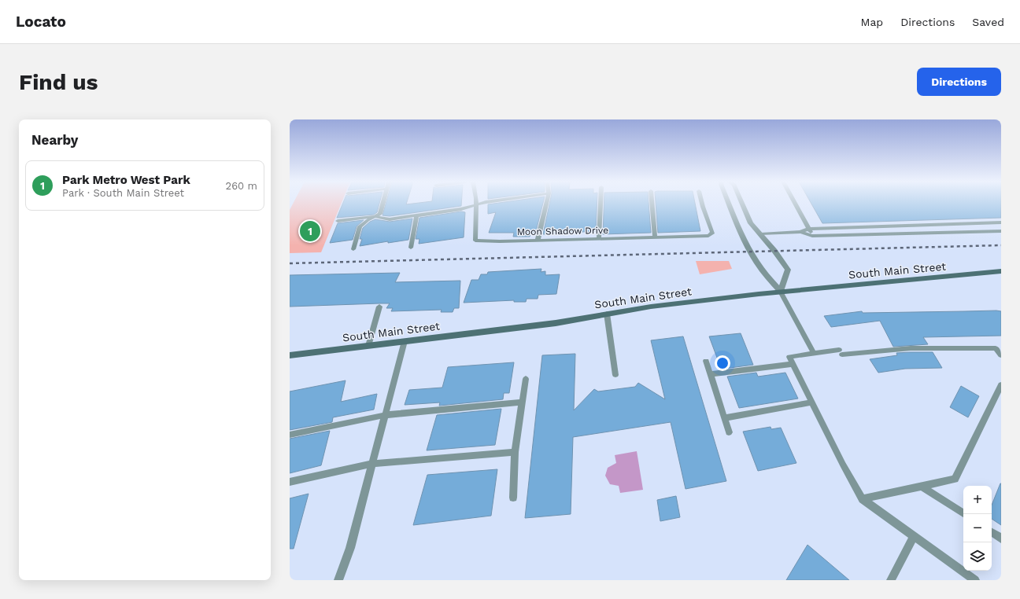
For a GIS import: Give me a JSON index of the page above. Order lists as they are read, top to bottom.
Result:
{
  "streets": {
    "main road": ["South Main Street"],
    "lane": ["Moon Shadow Drive"]
  },
  "page": {
    "header": "Locato",
    "nav": ["Map", "Directions", "Saved"],
    "buttons": "Directions",
    "title": "Find us",
    "heading": "Nearby",
    "list": [
      {
        "mark": "1",
        "name": "Park Metro West Park",
        "note": "Park · South Main Street",
        "value": "260 m"
      }
    ],
    "pins": "1",
    "map_buttons": ["+", "−"]
  }
}
